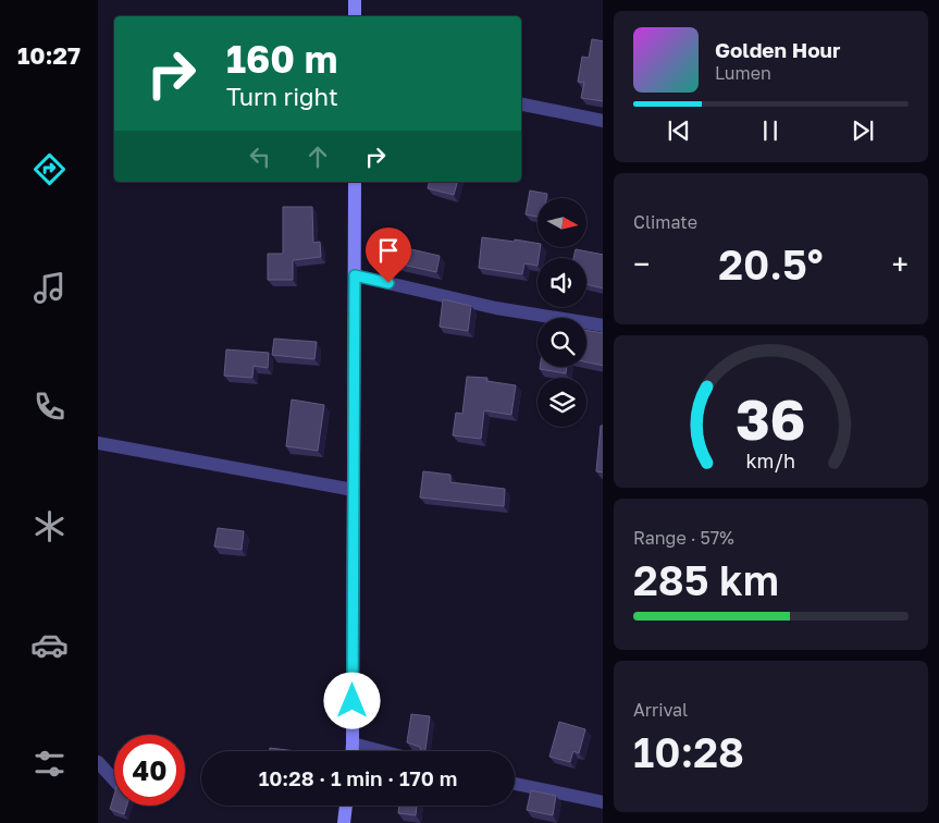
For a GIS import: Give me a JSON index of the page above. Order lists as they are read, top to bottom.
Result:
{
  "north": "right",
  "page": {
    "tabs": "10:27",
    "turn": ["160 m", "Turn right"],
    "song": ["Golden Hour", "Lumen"],
    "tile": [
      "Climate",
      ["Range · 57%", "285 km"],
      ["Arrival", "10:28"]
    ],
    "heat": ["−", "20.5°", "+"],
    "limit": "40",
    "trip": "10:28 · 1 min · 170 m",
    "gauge": ["36", "km/h"]
  }
}
